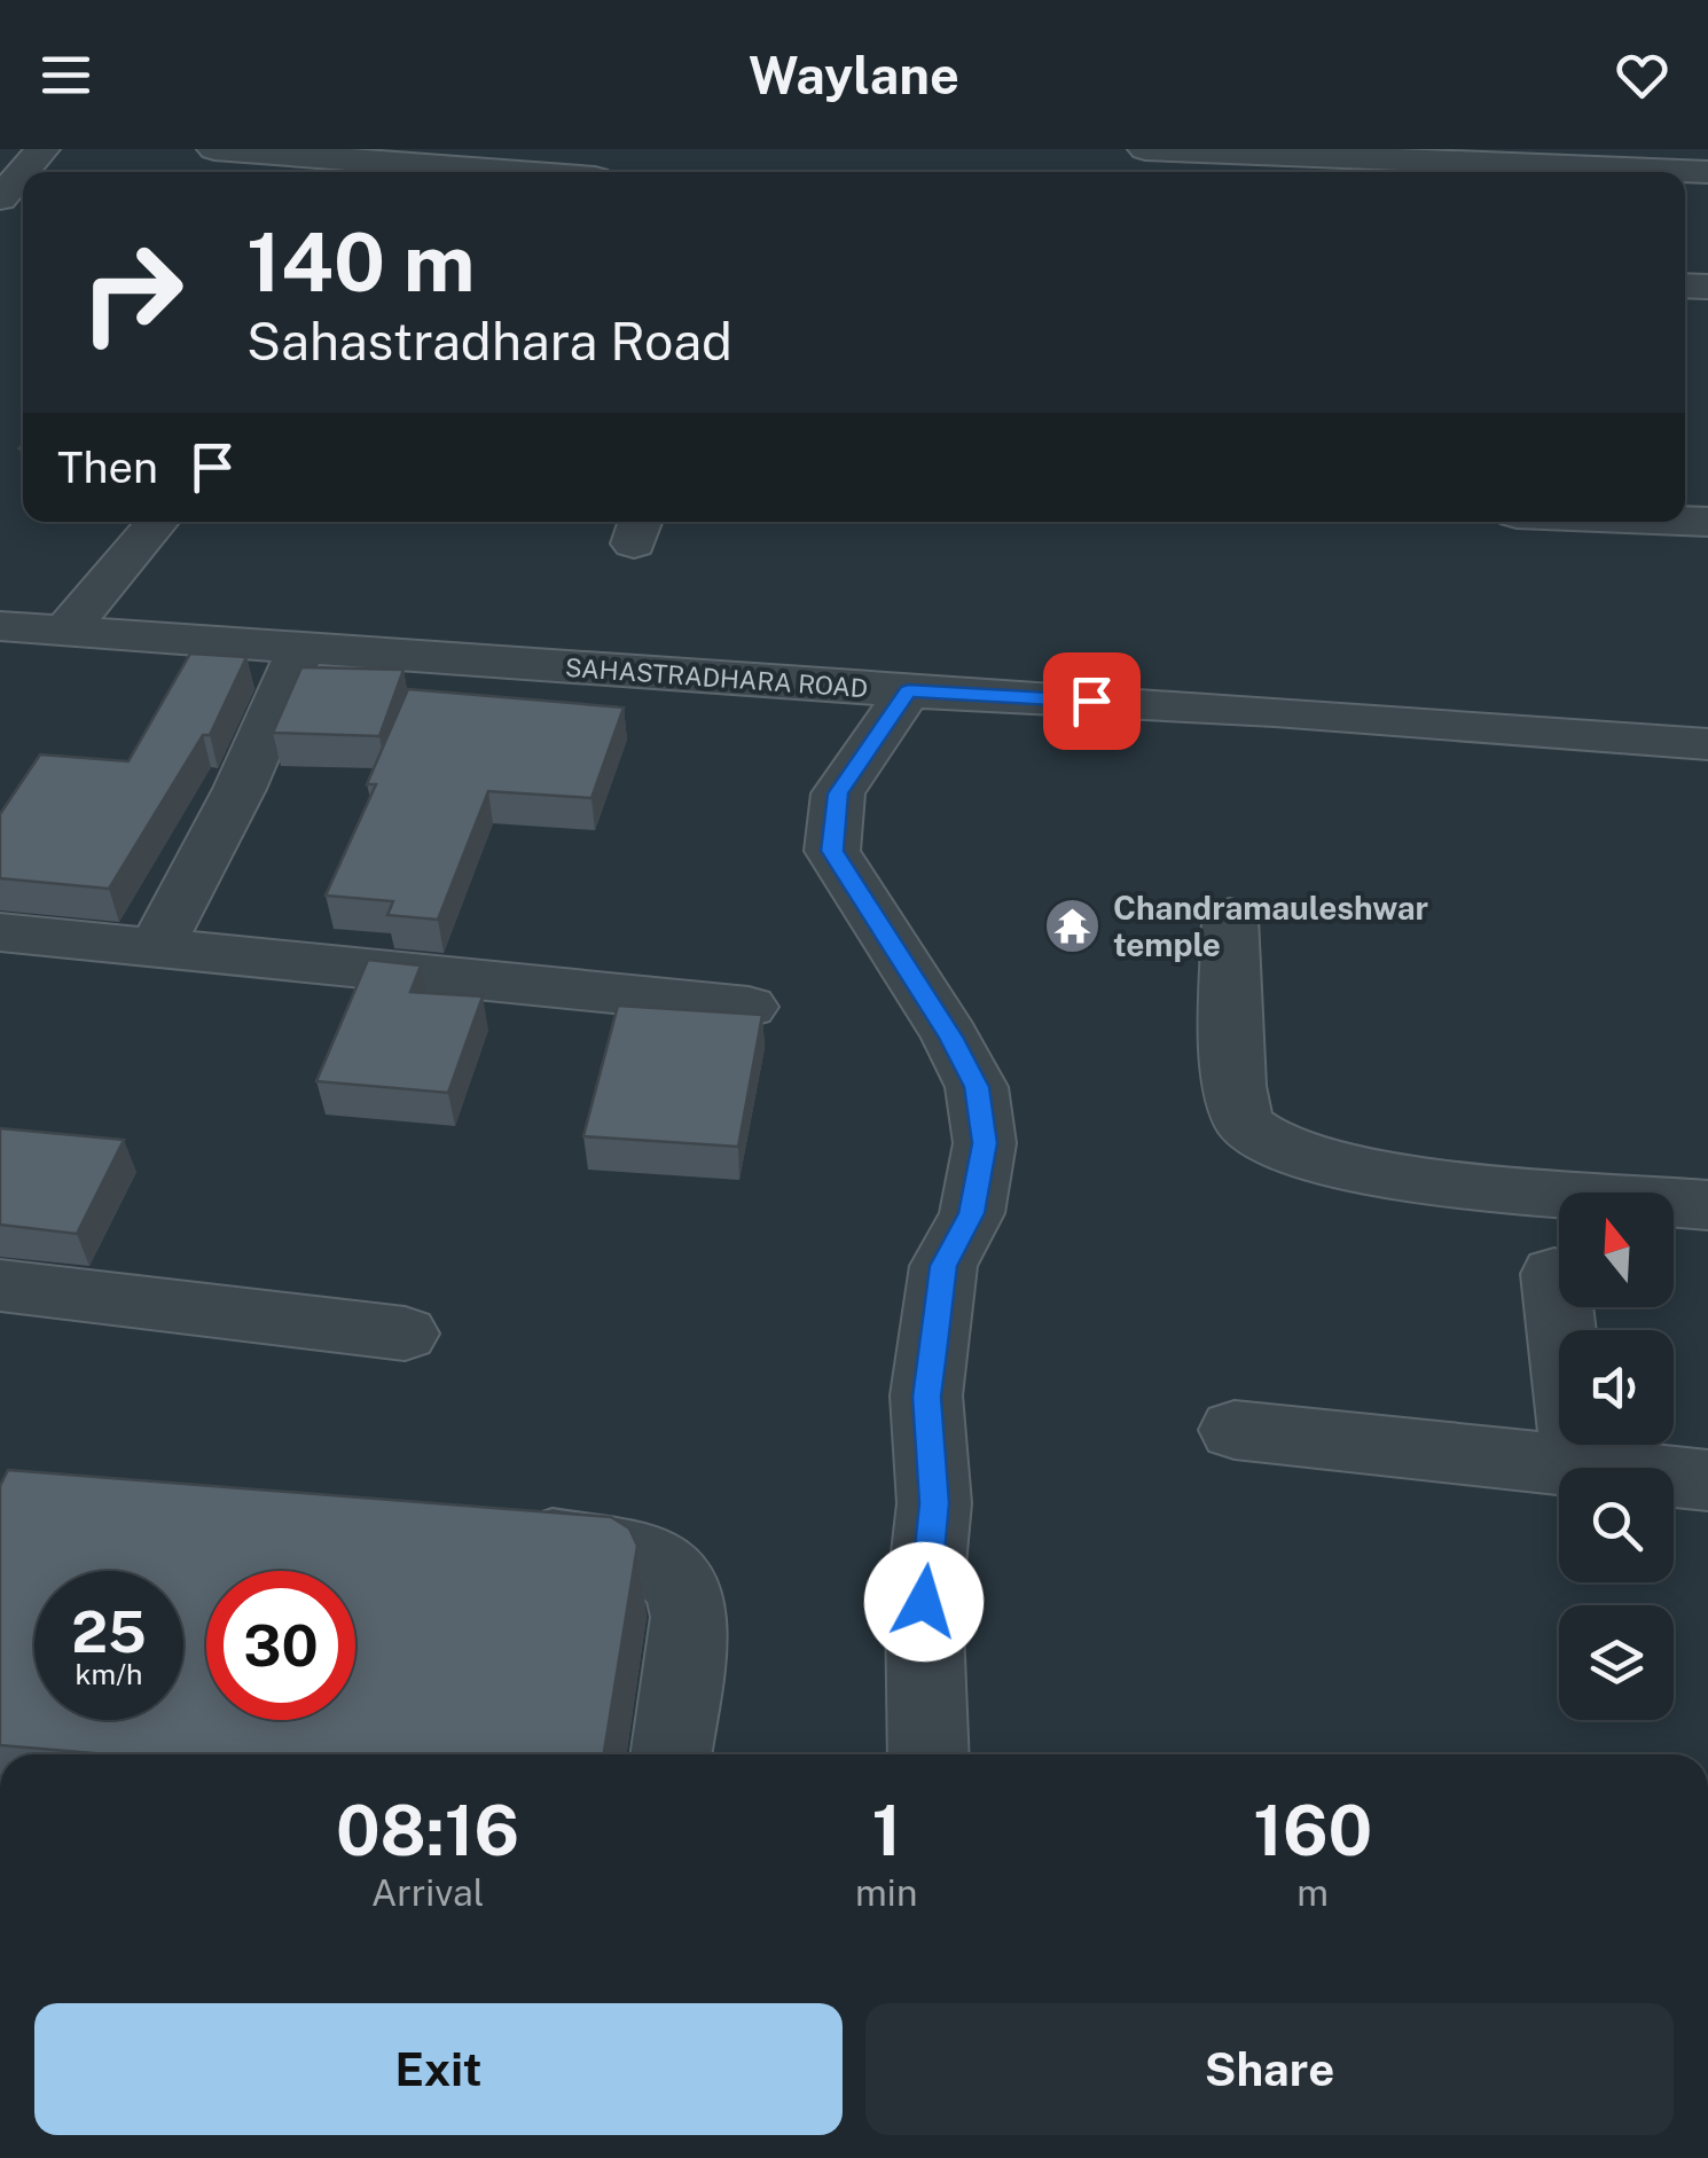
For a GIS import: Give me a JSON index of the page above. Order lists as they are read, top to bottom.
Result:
{
  "streets": {
    "street": ["SAHASTRADHARA ROAD"]
  },
  "places": {
    "temple": ["Chandramauleshwar temple"]
  },
  "north": "top",
  "page": {
    "header": "Waylane",
    "turn": ["140 m", "Sahastradhara Road"],
    "then": "Then",
    "speed": "25 km/h",
    "limit": "30",
    "eta": [
      "08:16",
      "Arrival",
      "1",
      "min",
      "160",
      "m"
    ],
    "buttons": ["Exit", "Share"]
  }
}
